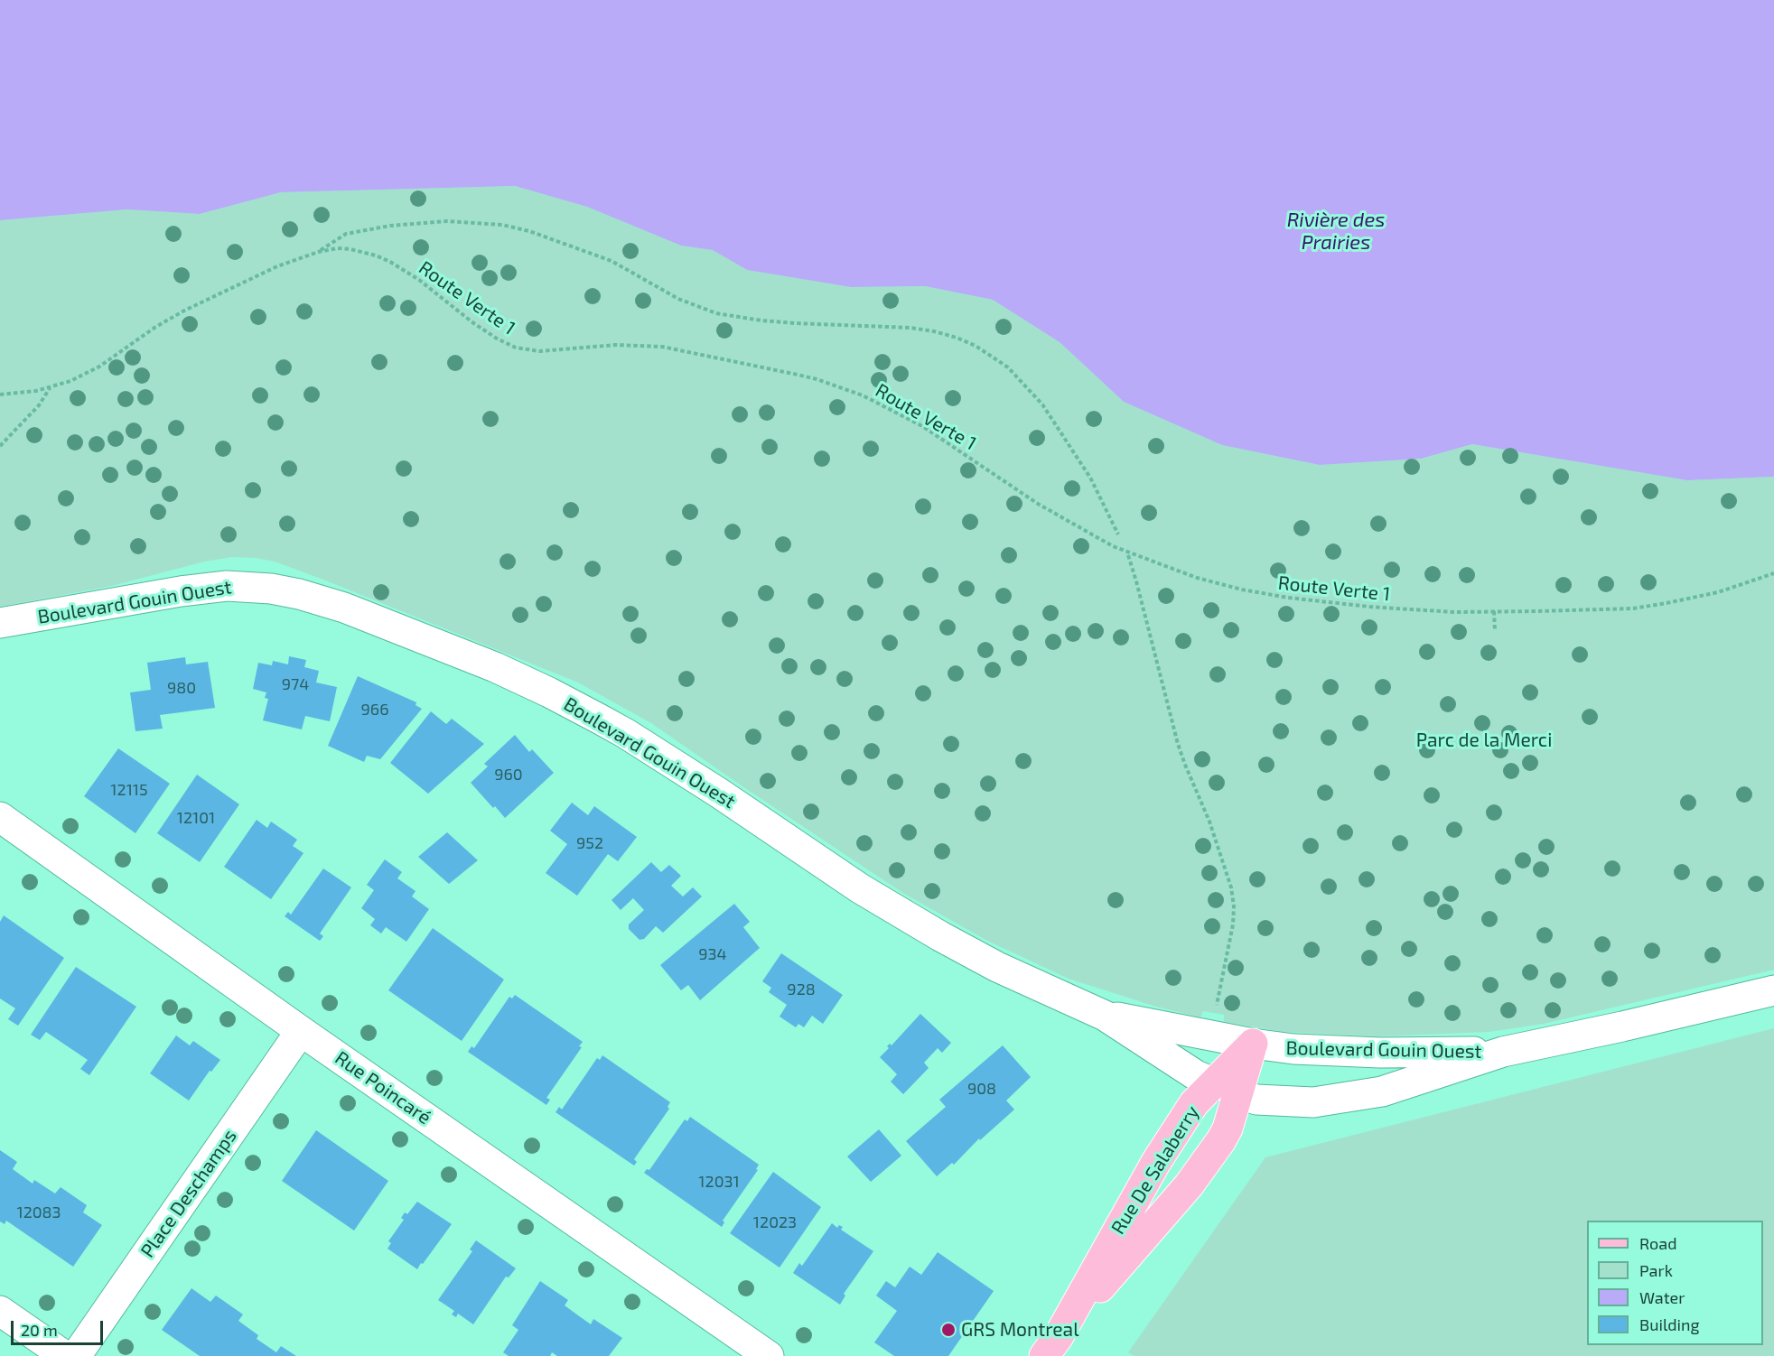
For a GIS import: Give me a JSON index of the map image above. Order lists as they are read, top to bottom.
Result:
{
  "streets": {
    "main road": ["Rue De Salaberry"],
    "street": ["Boulevard Gouin Ouest", "Rue Poincaré", "Place Deschamps"],
    "path": ["Route Verte 1"]
  },
  "crossings": [
    ["Boulevard Gouin Ouest", "Rue De Salaberry"],
    ["Rue Poincaré", "Place Deschamps"]
  ],
  "water": ["Rivière des Prairies"],
  "parks": ["Parc de la Merci"],
  "places": ["GRS Montreal"],
  "house_numbers": [
    "974",
    "980",
    "966",
    "960",
    "12115",
    "12101",
    "952",
    "934",
    "928",
    "908",
    "12031",
    "12083",
    "12023"
  ],
  "legend": [
    "Road",
    "Park",
    "Water",
    "Building"
  ],
  "scale_bar": "20 m"
}
